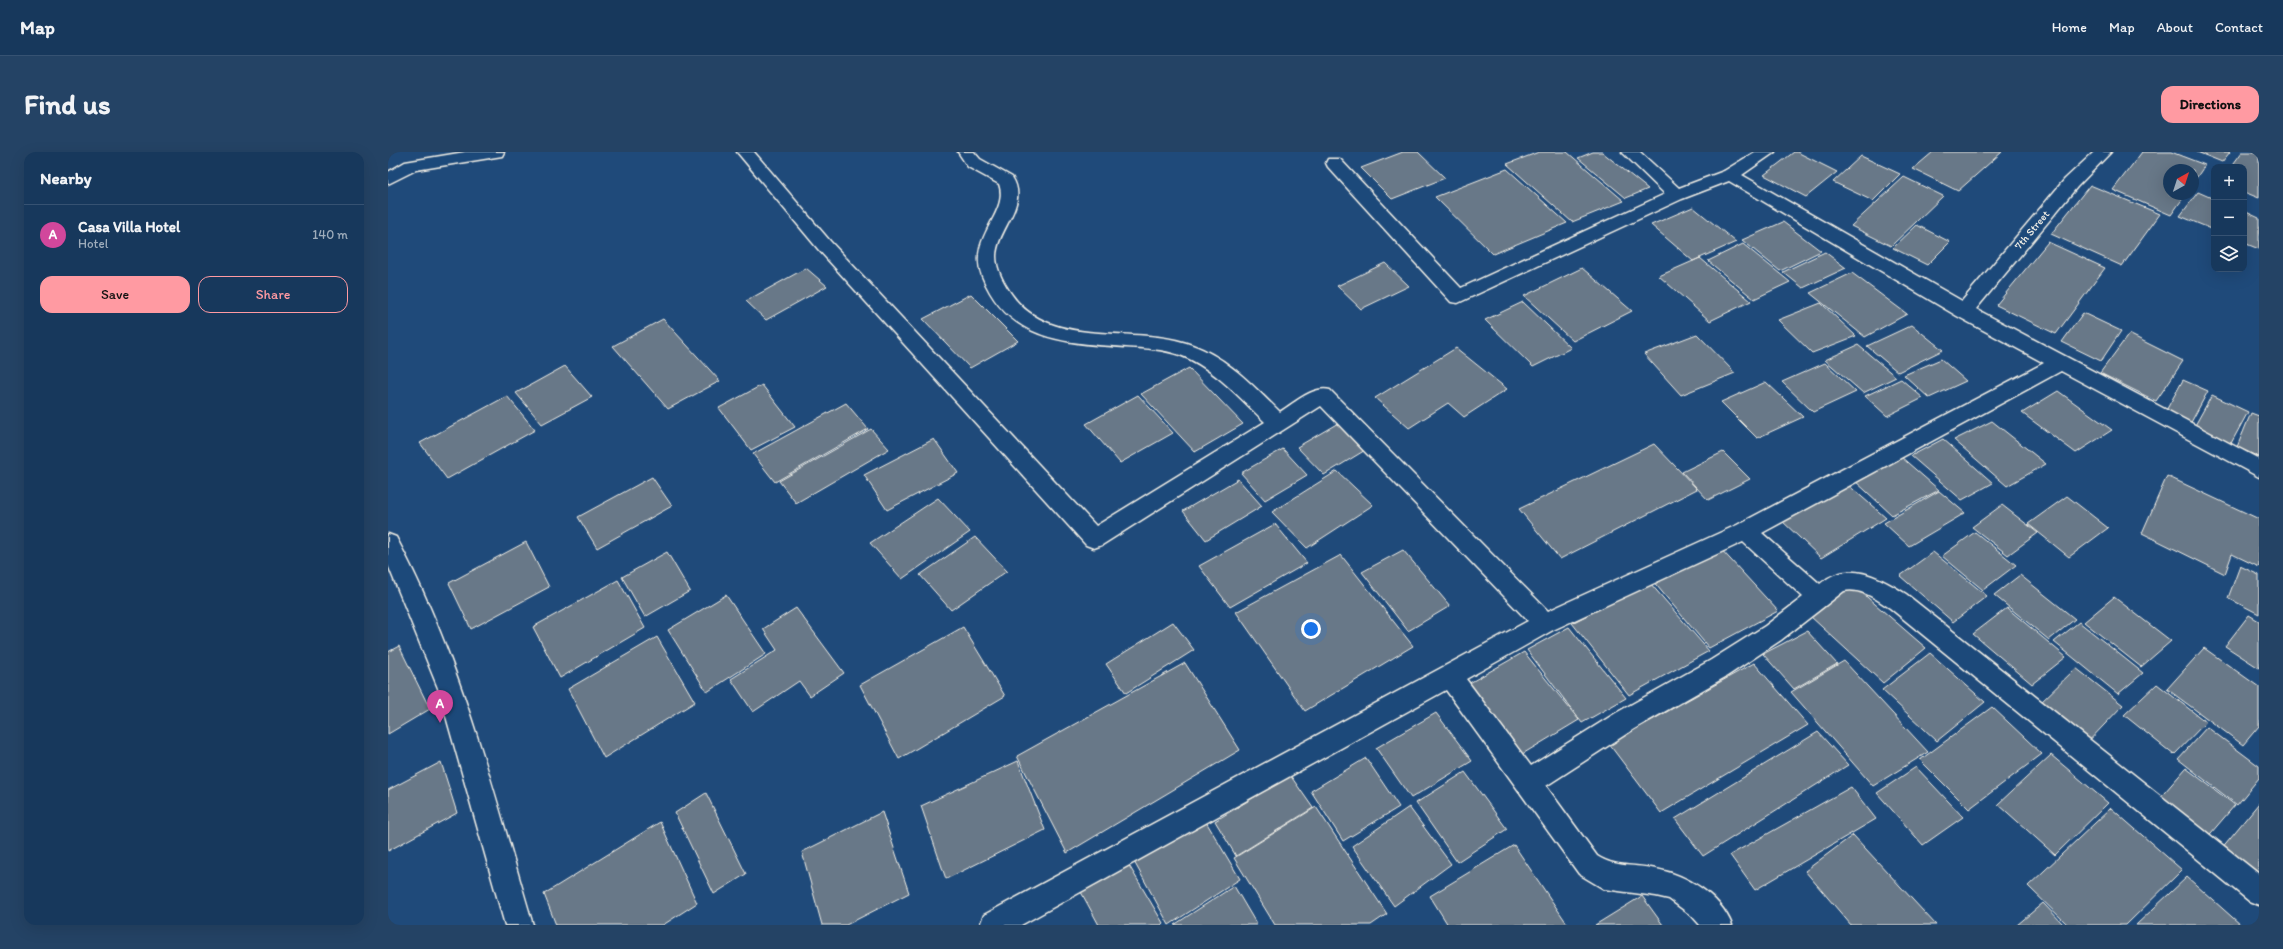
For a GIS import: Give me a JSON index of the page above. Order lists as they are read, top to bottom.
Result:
{
  "streets": {
    "street": ["7th Street"]
  },
  "north": "top right",
  "page": {
    "header": "Map",
    "nav": [
      "Home",
      "Map",
      "About",
      "Contact"
    ],
    "buttons": [
      "Directions",
      ["Save", "Share"]
    ],
    "title": "Find us",
    "heading": "Nearby",
    "map_buttons": ["+", "−"],
    "list": [
      {
        "mark": "A",
        "name": "Casa Villa Hotel",
        "note": "Hotel",
        "value": "140 m"
      }
    ],
    "pins": "A"
  }
}
